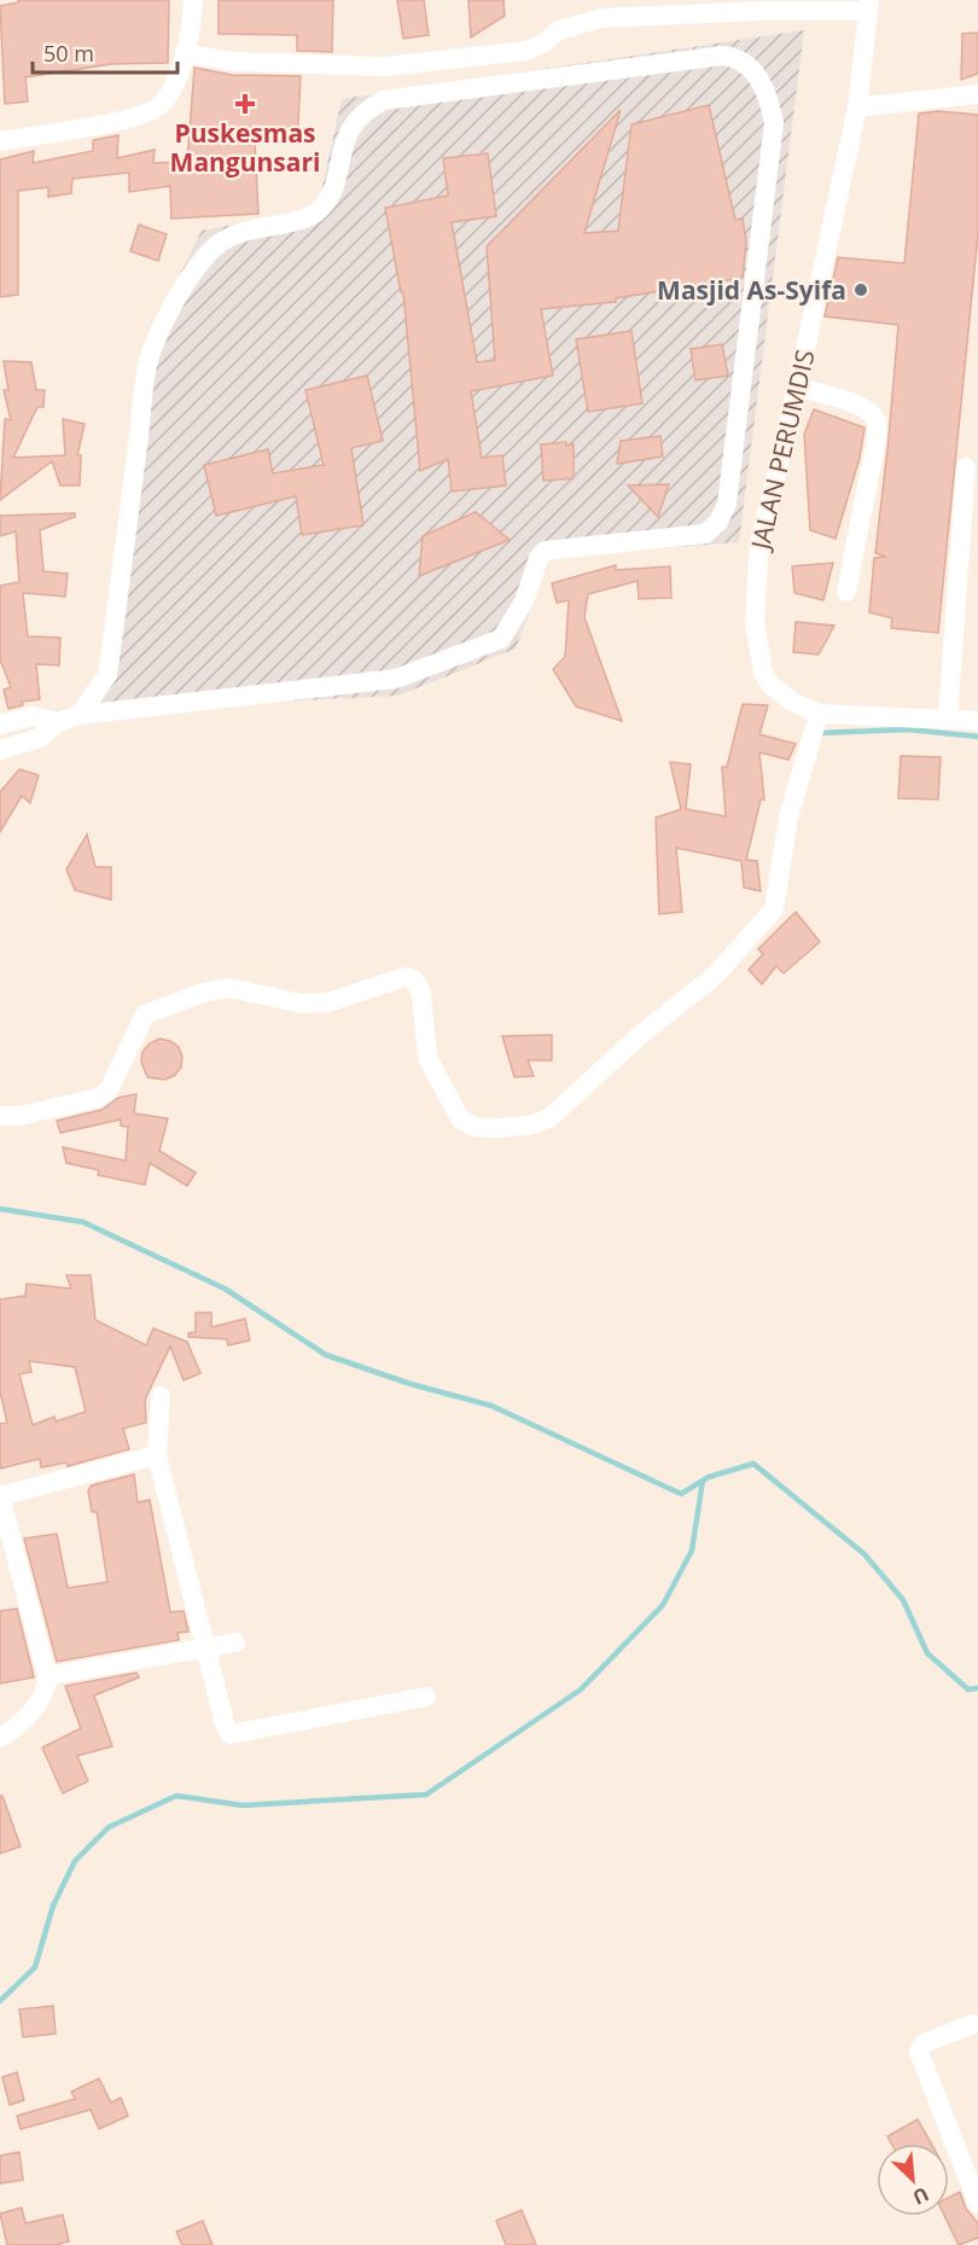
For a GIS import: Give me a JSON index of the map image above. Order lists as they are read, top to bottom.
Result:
{
  "streets": {
    "street": ["JALAN PERUMDIS"]
  },
  "places": {
    "health": ["Puskesmas Mangunsari"],
    "other": ["Masjid As-Syifa"]
  },
  "scale_bar": "50 m",
  "north": "bottom right"
}
